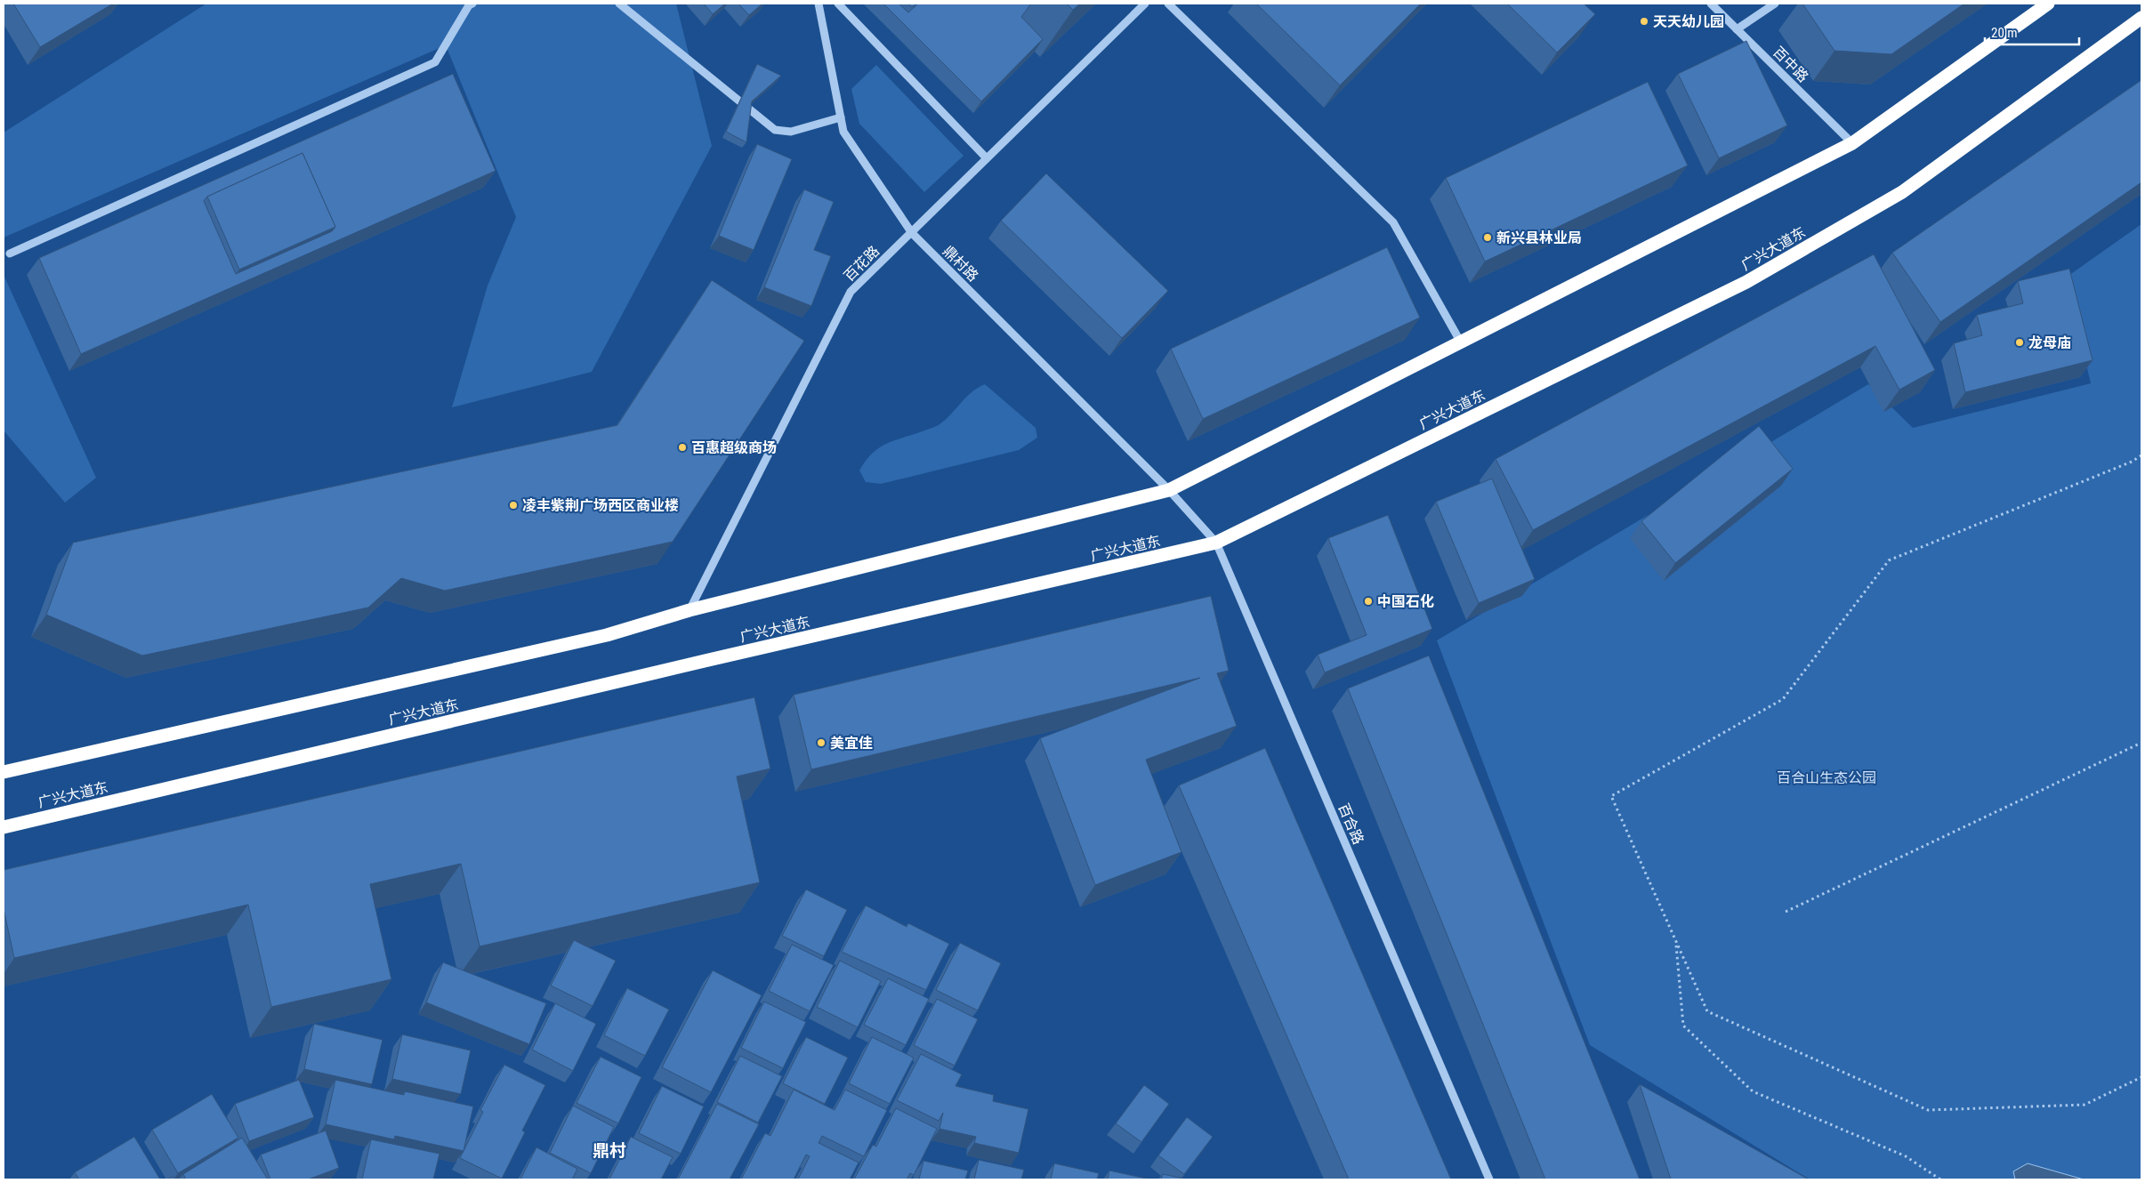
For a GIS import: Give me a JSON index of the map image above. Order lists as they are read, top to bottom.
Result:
{
  "streets": {
    "highway": ["广兴大道东"],
    "street": [
      "百中路",
      "百花路",
      "鼎村路",
      "百合路"
    ]
  },
  "crossings": [
    ["广兴大道东", "百合路"],
    ["百花路", "鼎村路"],
    ["鼎村路", "百合路"]
  ],
  "districts": ["鼎村"],
  "parks": ["百合山生态公园"],
  "places": [
    "天天幼儿园",
    "新兴县林业局",
    "龙母庙",
    "百惠超级商场",
    "凌丰紫荆广场西区商业楼",
    "中国石化",
    "美宜佳"
  ],
  "scale_bar": "20 m"
}
